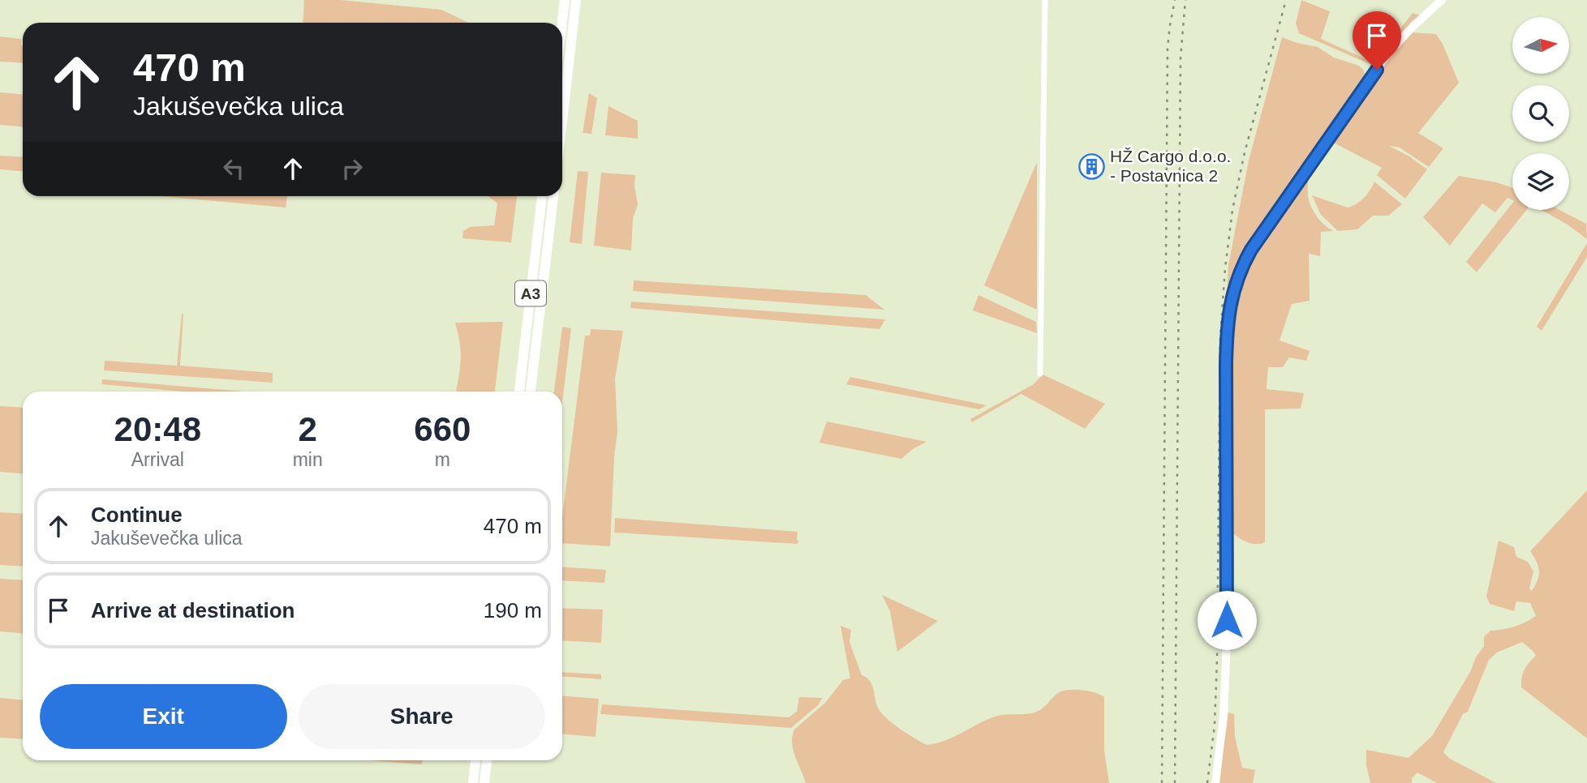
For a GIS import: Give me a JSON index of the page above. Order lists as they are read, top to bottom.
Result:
{
  "streets": {
    "highway": ["A3"]
  },
  "places": {
    "building": ["HŽ Cargo d.o.o. - Postavnica 2"]
  },
  "north": "right",
  "page": {
    "turn": ["470 m", "Jakuševečka ulica"],
    "eta": [
      "20:48",
      "Arrival",
      "2",
      "min",
      "660",
      "m"
    ],
    "list": [
      {
        "name": "Continue",
        "note": "Jakuševečka ulica",
        "value": "470 m"
      },
      {
        "name": "Arrive at destination",
        "value": "190 m"
      }
    ],
    "buttons": ["Exit", "Share"]
  }
}
